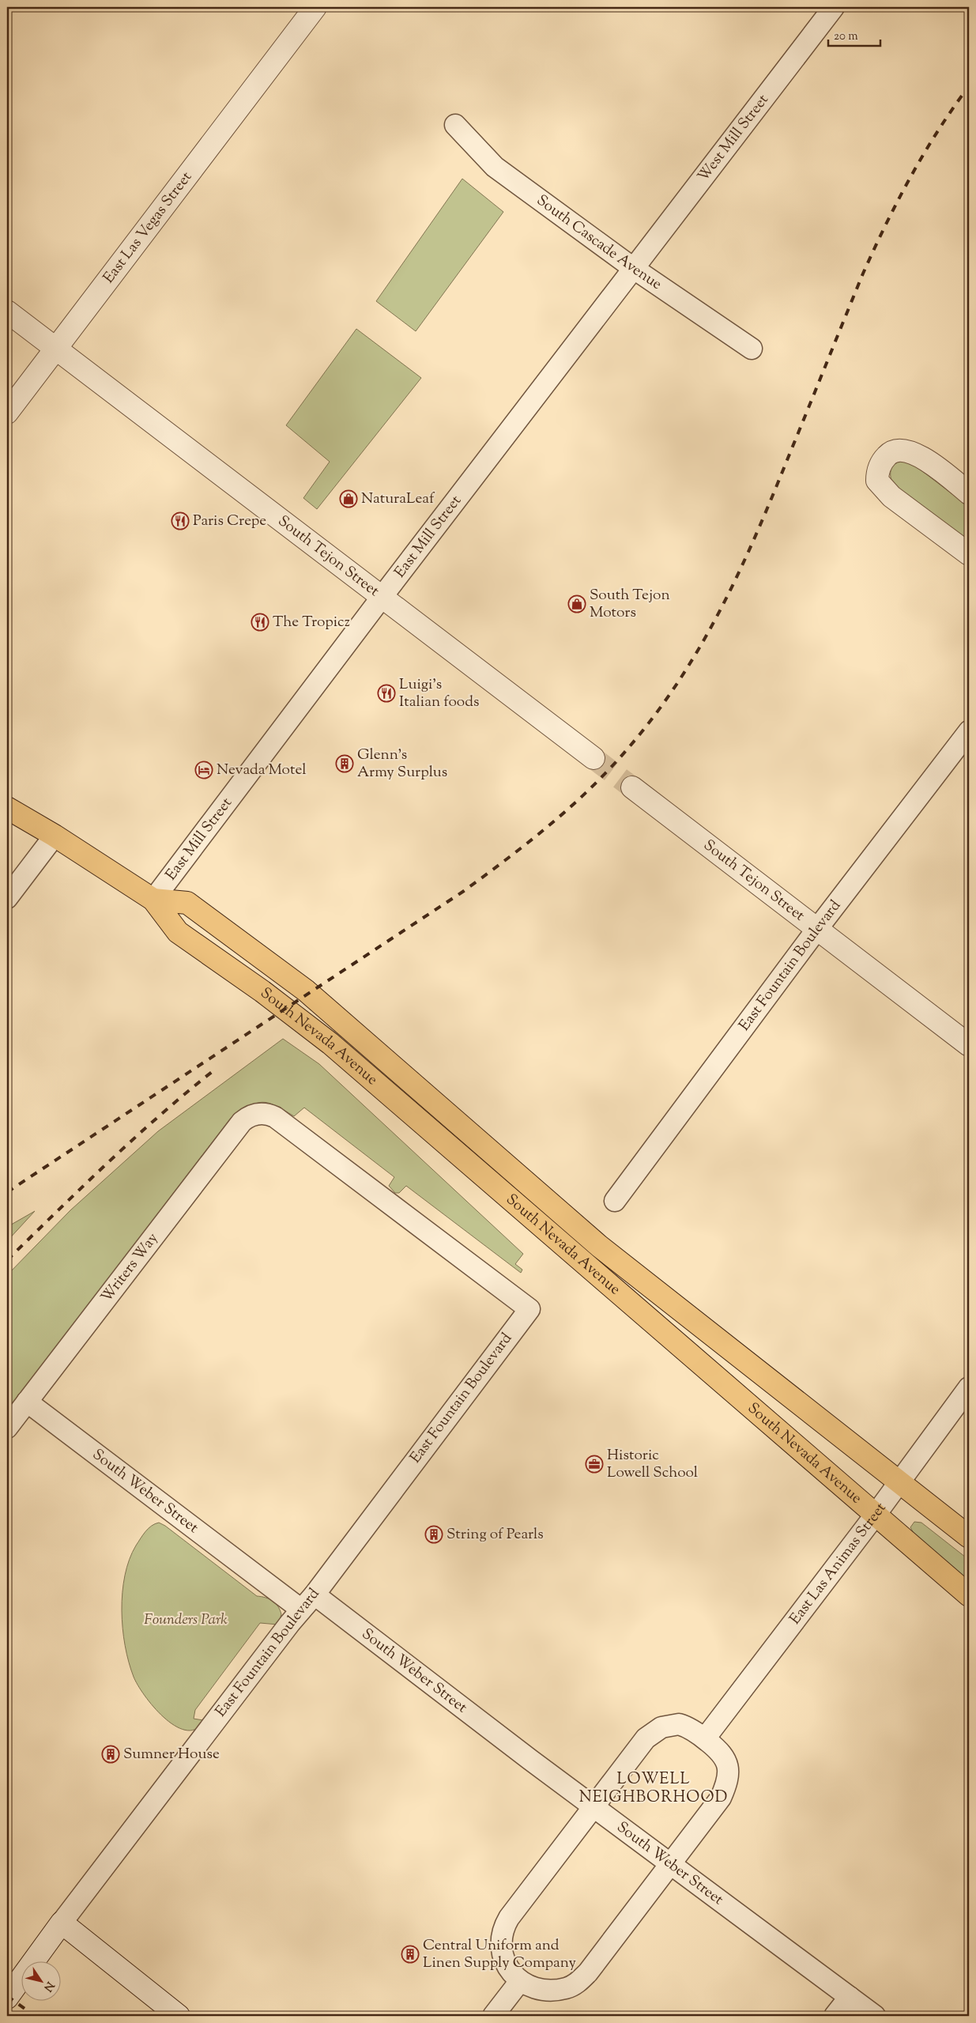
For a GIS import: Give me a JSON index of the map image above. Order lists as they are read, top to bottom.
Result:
{
  "streets": {
    "main road": ["South Nevada Avenue"],
    "street": [
      "West Mill Street",
      "East Las Vegas Street",
      "South Cascade Avenue",
      "East Mill Street",
      "South Tejon Street",
      "East Fountain Boulevard",
      "Writers Way",
      "South Weber Street",
      "East Las Animas Street"
    ]
  },
  "crossings": [
    ["West Mill Street", "South Cascade Avenue"],
    ["West Mill Street", "East Mill Street"],
    ["East Las Vegas Street", "South Tejon Street"],
    ["South Cascade Avenue", "East Mill Street"],
    ["East Mill Street", "South Tejon Street"],
    ["East Mill Street", "South Nevada Avenue"],
    ["South Tejon Street", "East Fountain Boulevard"],
    ["East Fountain Boulevard", "Writers Way"],
    ["East Fountain Boulevard", "South Weber Street"],
    ["South Nevada Avenue", "East Las Animas Street"],
    ["Writers Way", "South Weber Street"]
  ],
  "districts": ["LOWELL NEIGHBORHOOD"],
  "parks": ["Founders Park"],
  "places": {
    "shop": ["NaturaLeaf", "South Tejon Motors"],
    "restaurant": ["Paris Crepe", "The Tropicz", "Luigi's Italian foods"],
    "building": [
      "Glenn's Army Surplus",
      "String of Pearls",
      "Sumner House",
      "Central Uniform and Linen Supply Company"
    ],
    "hotel": ["Nevada Motel"],
    "office": ["Historic Lowell School"]
  },
  "scale_bar": "20 m",
  "north": "bottom right"
}
